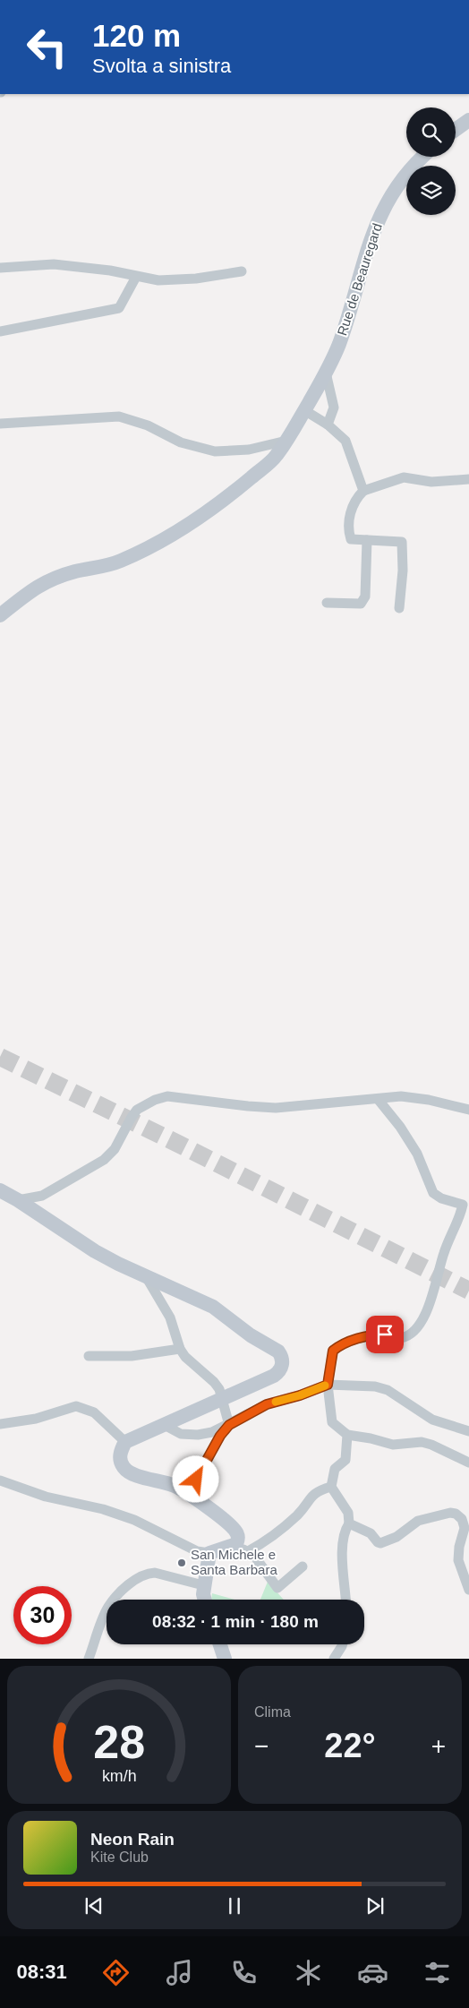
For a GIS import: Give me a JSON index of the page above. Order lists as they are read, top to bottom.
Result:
{
  "streets": {
    "street": ["Rue de Beauregard"]
  },
  "places": ["San Michele e Santa Barbara"],
  "page": {
    "turn": ["120 m", "Svolta a sinistra"],
    "limit": "30",
    "trip": "08:32 · 1 min · 180 m",
    "tile": "Clima",
    "heat": ["−", "22°", "+"],
    "song": ["Neon Rain", "Kite Club"],
    "tabs": "08:31",
    "gauge": ["28", "km/h"]
  }
}
